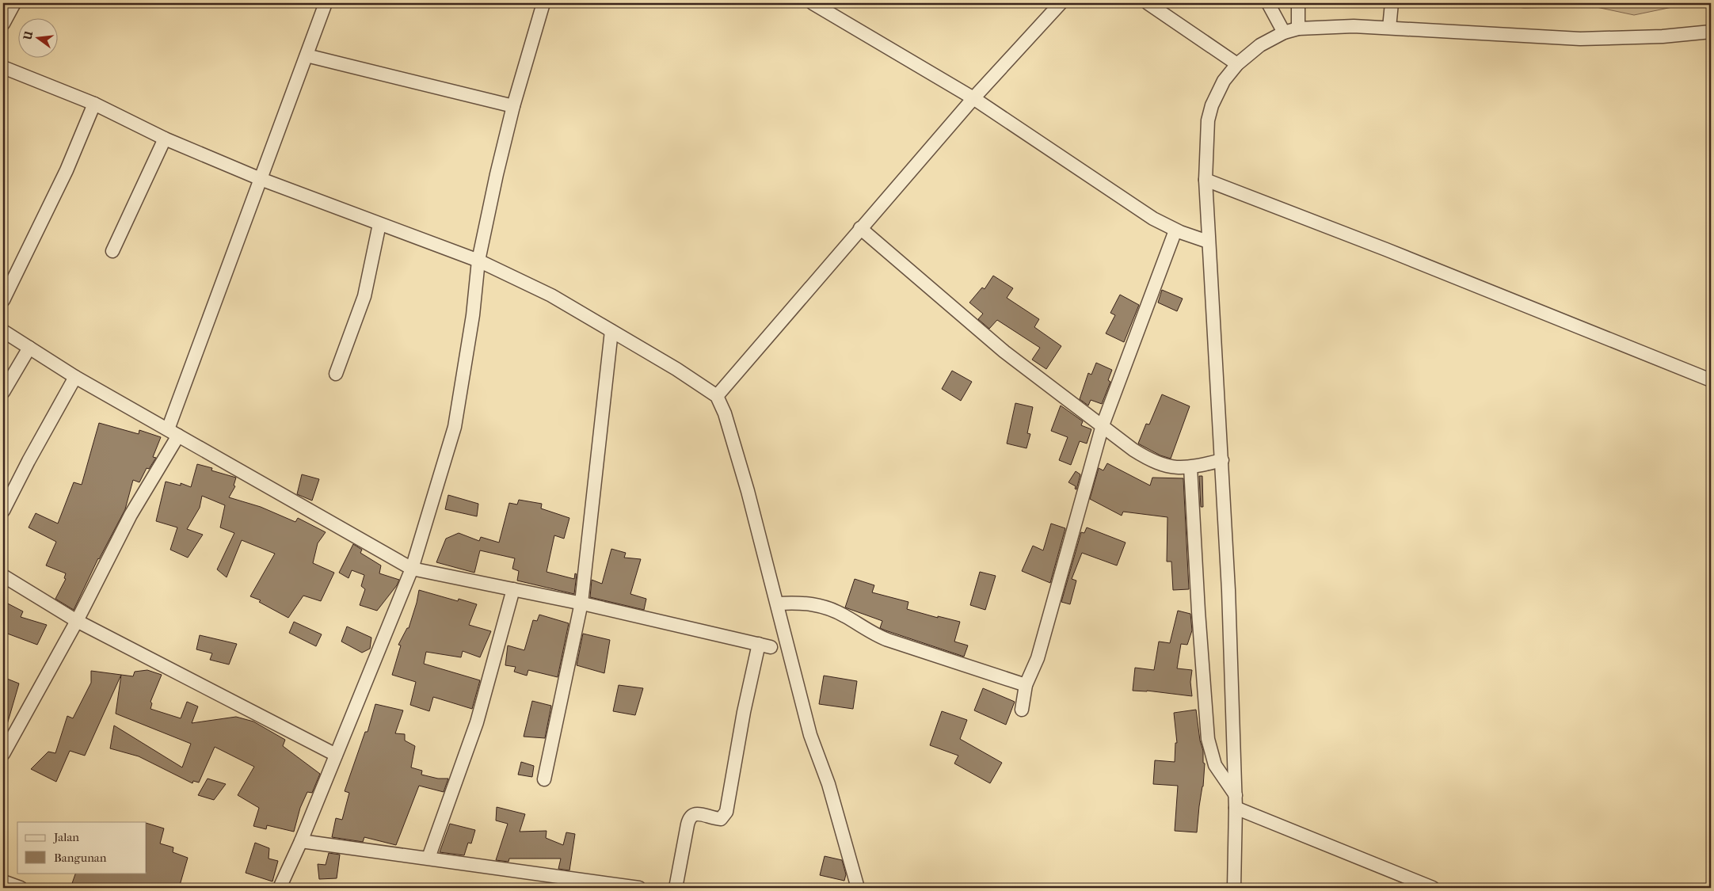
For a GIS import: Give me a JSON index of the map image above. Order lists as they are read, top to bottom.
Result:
{
  "legend": ["Jalan", "Bangunan"],
  "north": "left"
}
